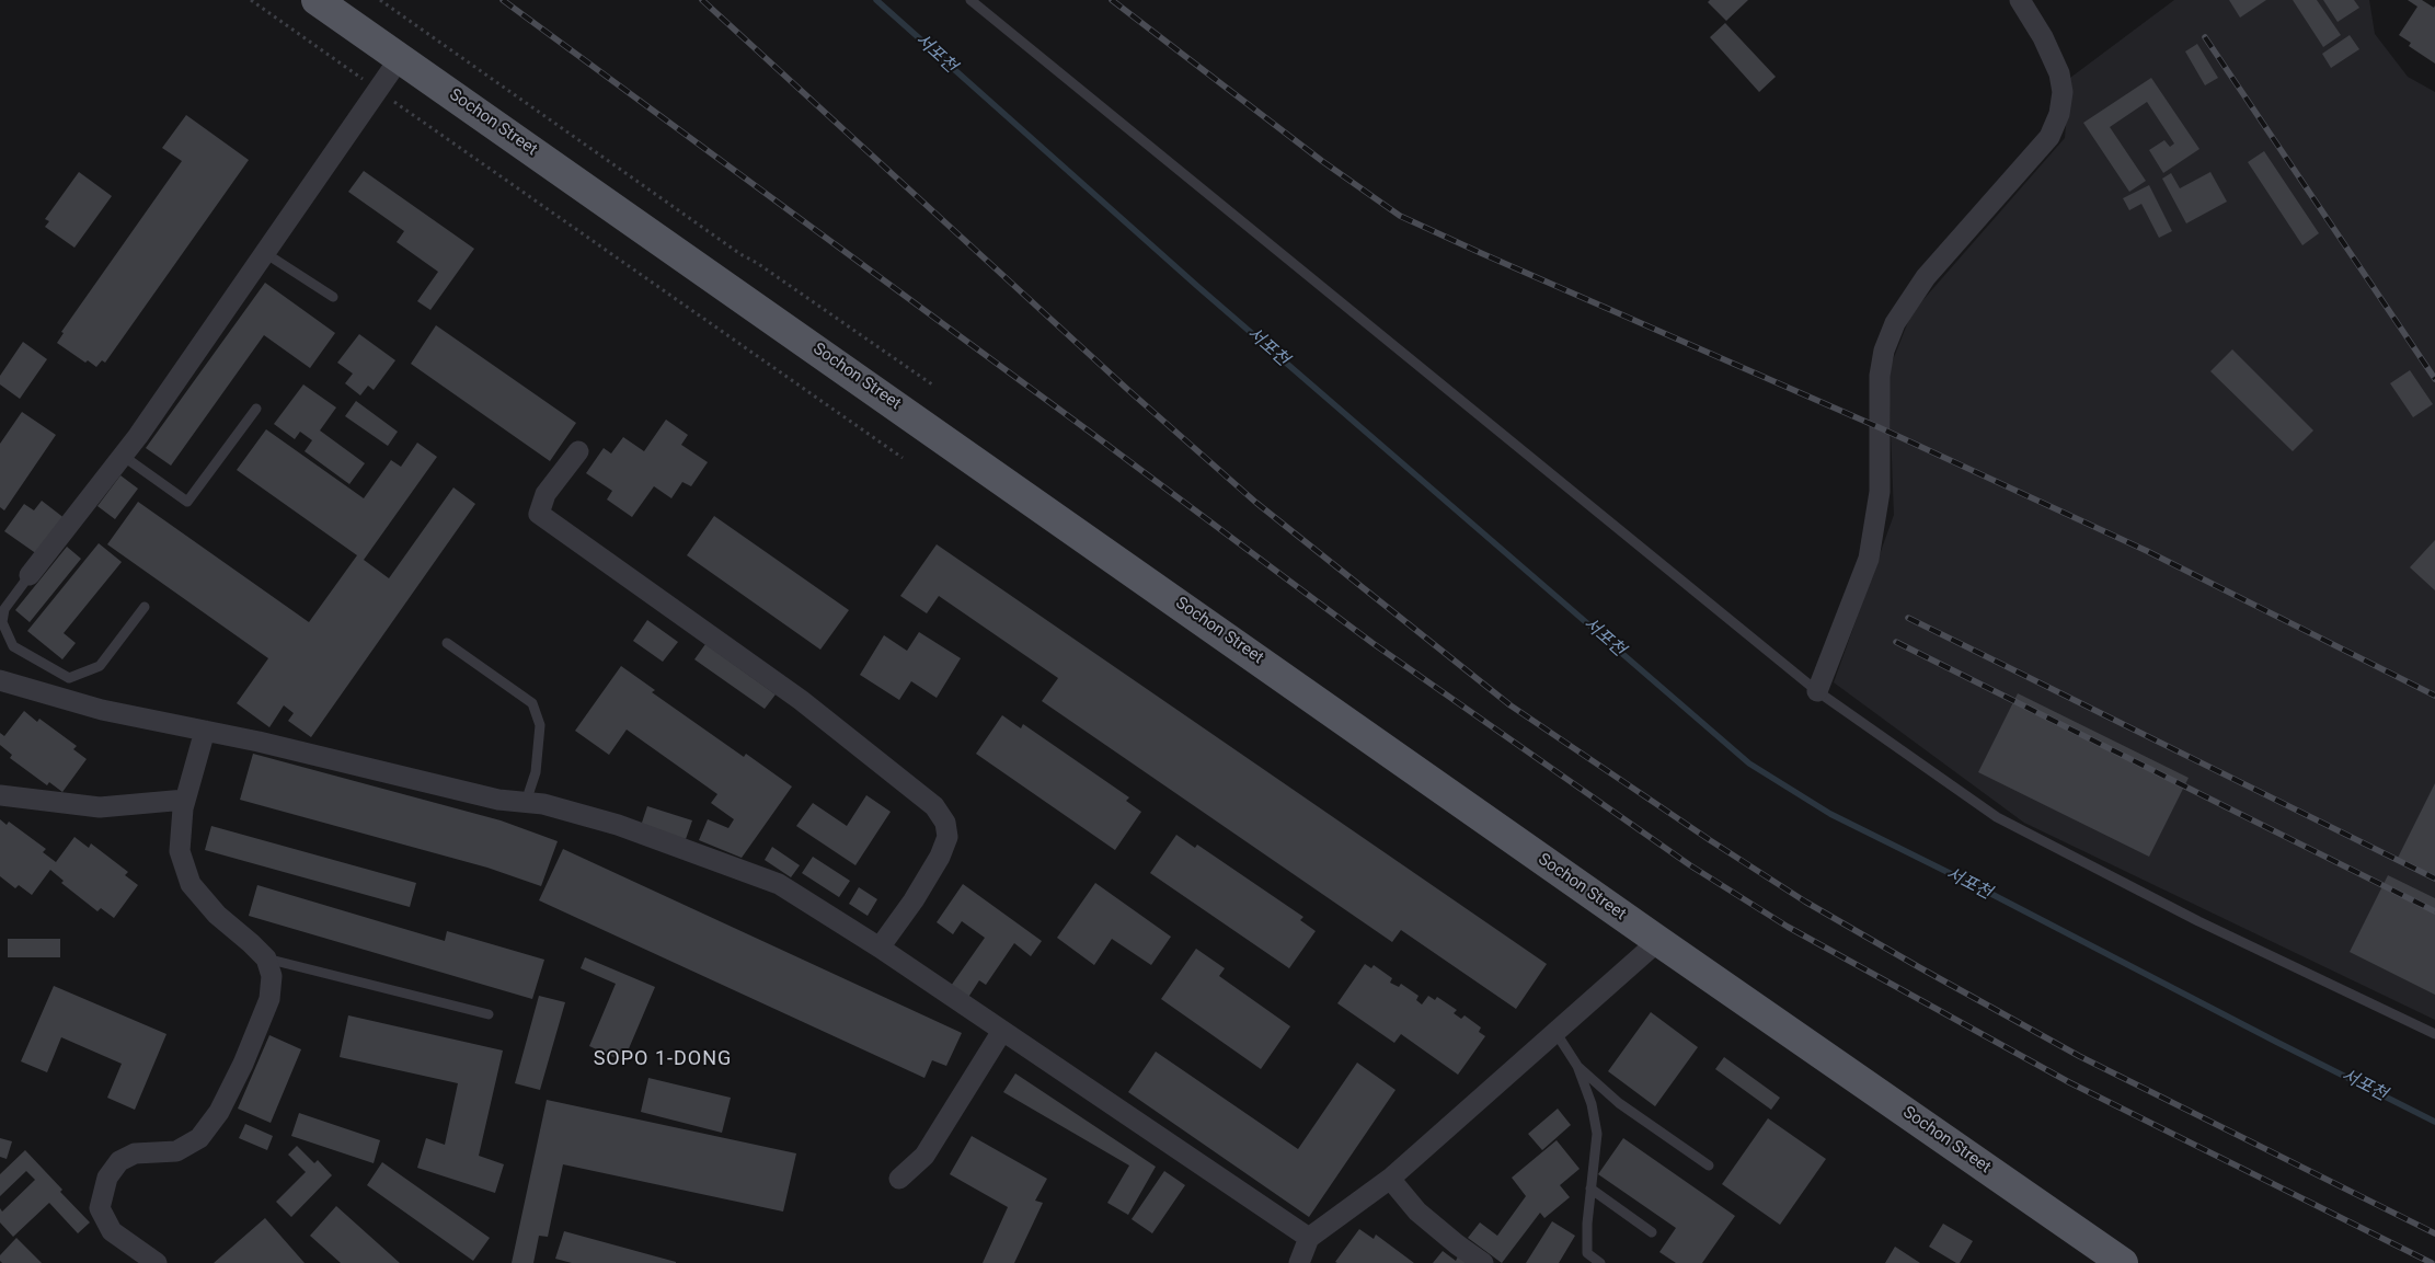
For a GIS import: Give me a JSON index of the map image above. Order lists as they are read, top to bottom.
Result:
{
  "streets": {
    "main road": ["Sochon Street"]
  },
  "districts": ["SOPO 1-DONG"],
  "water": ["서포천"]
}
